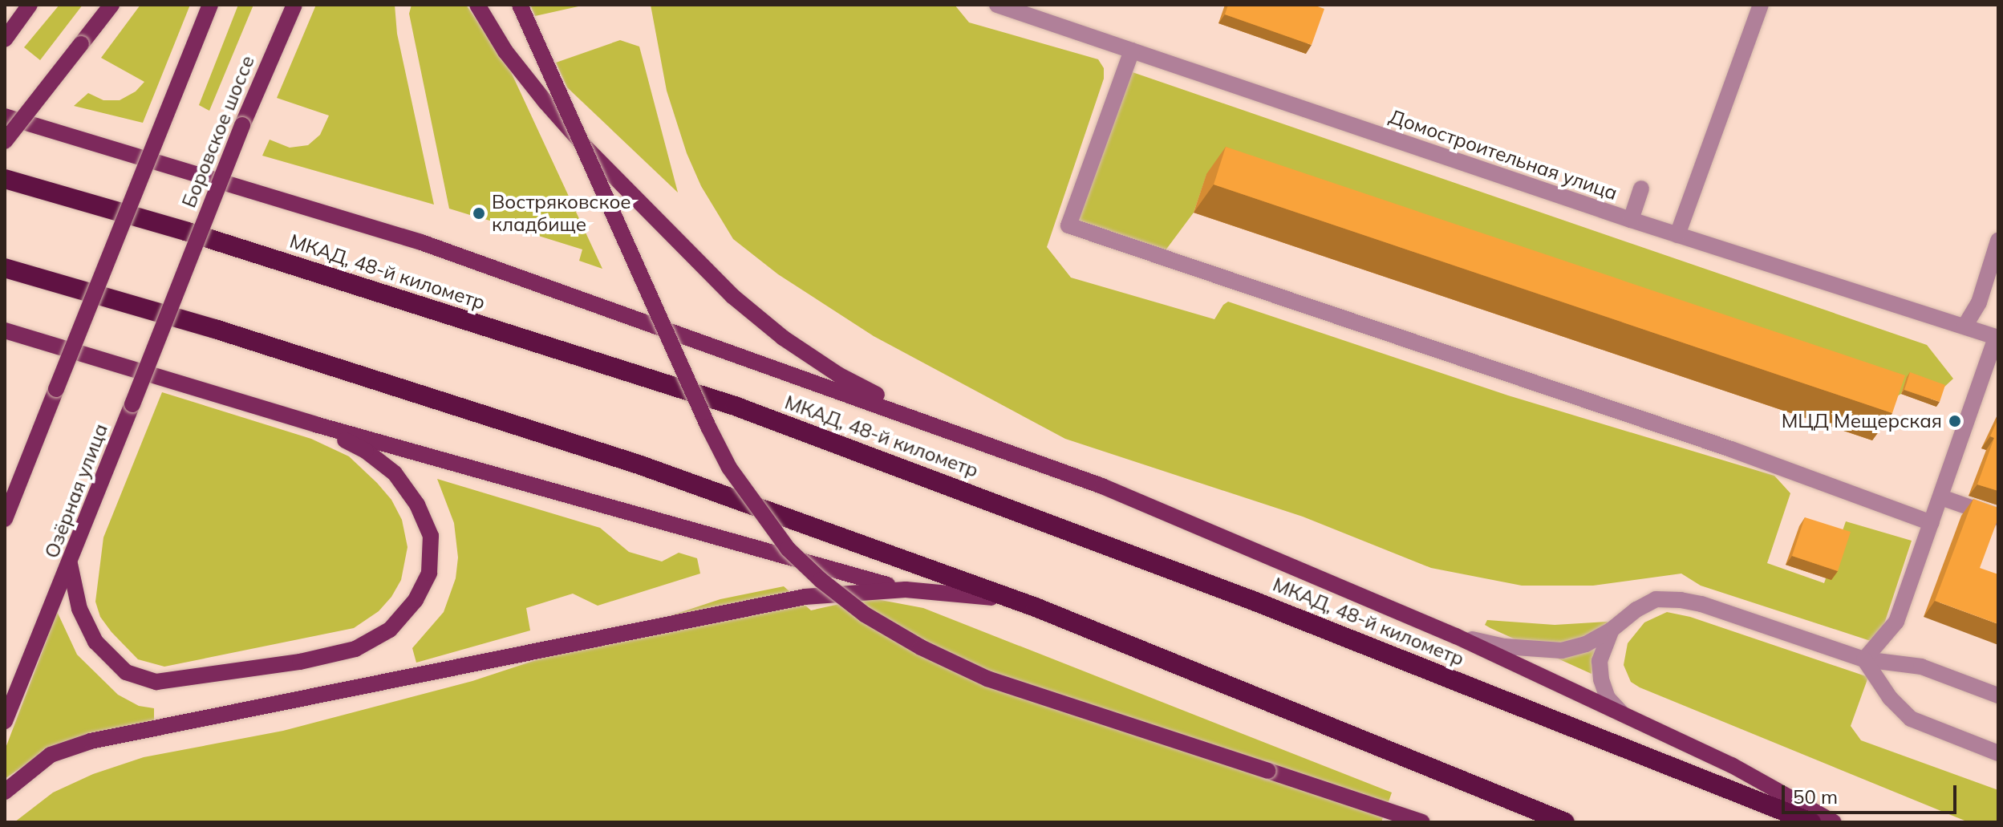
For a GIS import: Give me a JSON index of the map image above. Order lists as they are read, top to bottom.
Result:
{
  "streets": {
    "highway": ["МКАД, 48-й километр"],
    "main road": ["Боровское шоссе", "Озёрная улица"],
    "street": ["Домостроительная улица"]
  },
  "crossings": [
    ["Боровское шоссе", "Озёрная улица"]
  ],
  "places": ["Востряковское кладбище", "МЦД Мещерская"],
  "scale_bar": "50 m"
}
